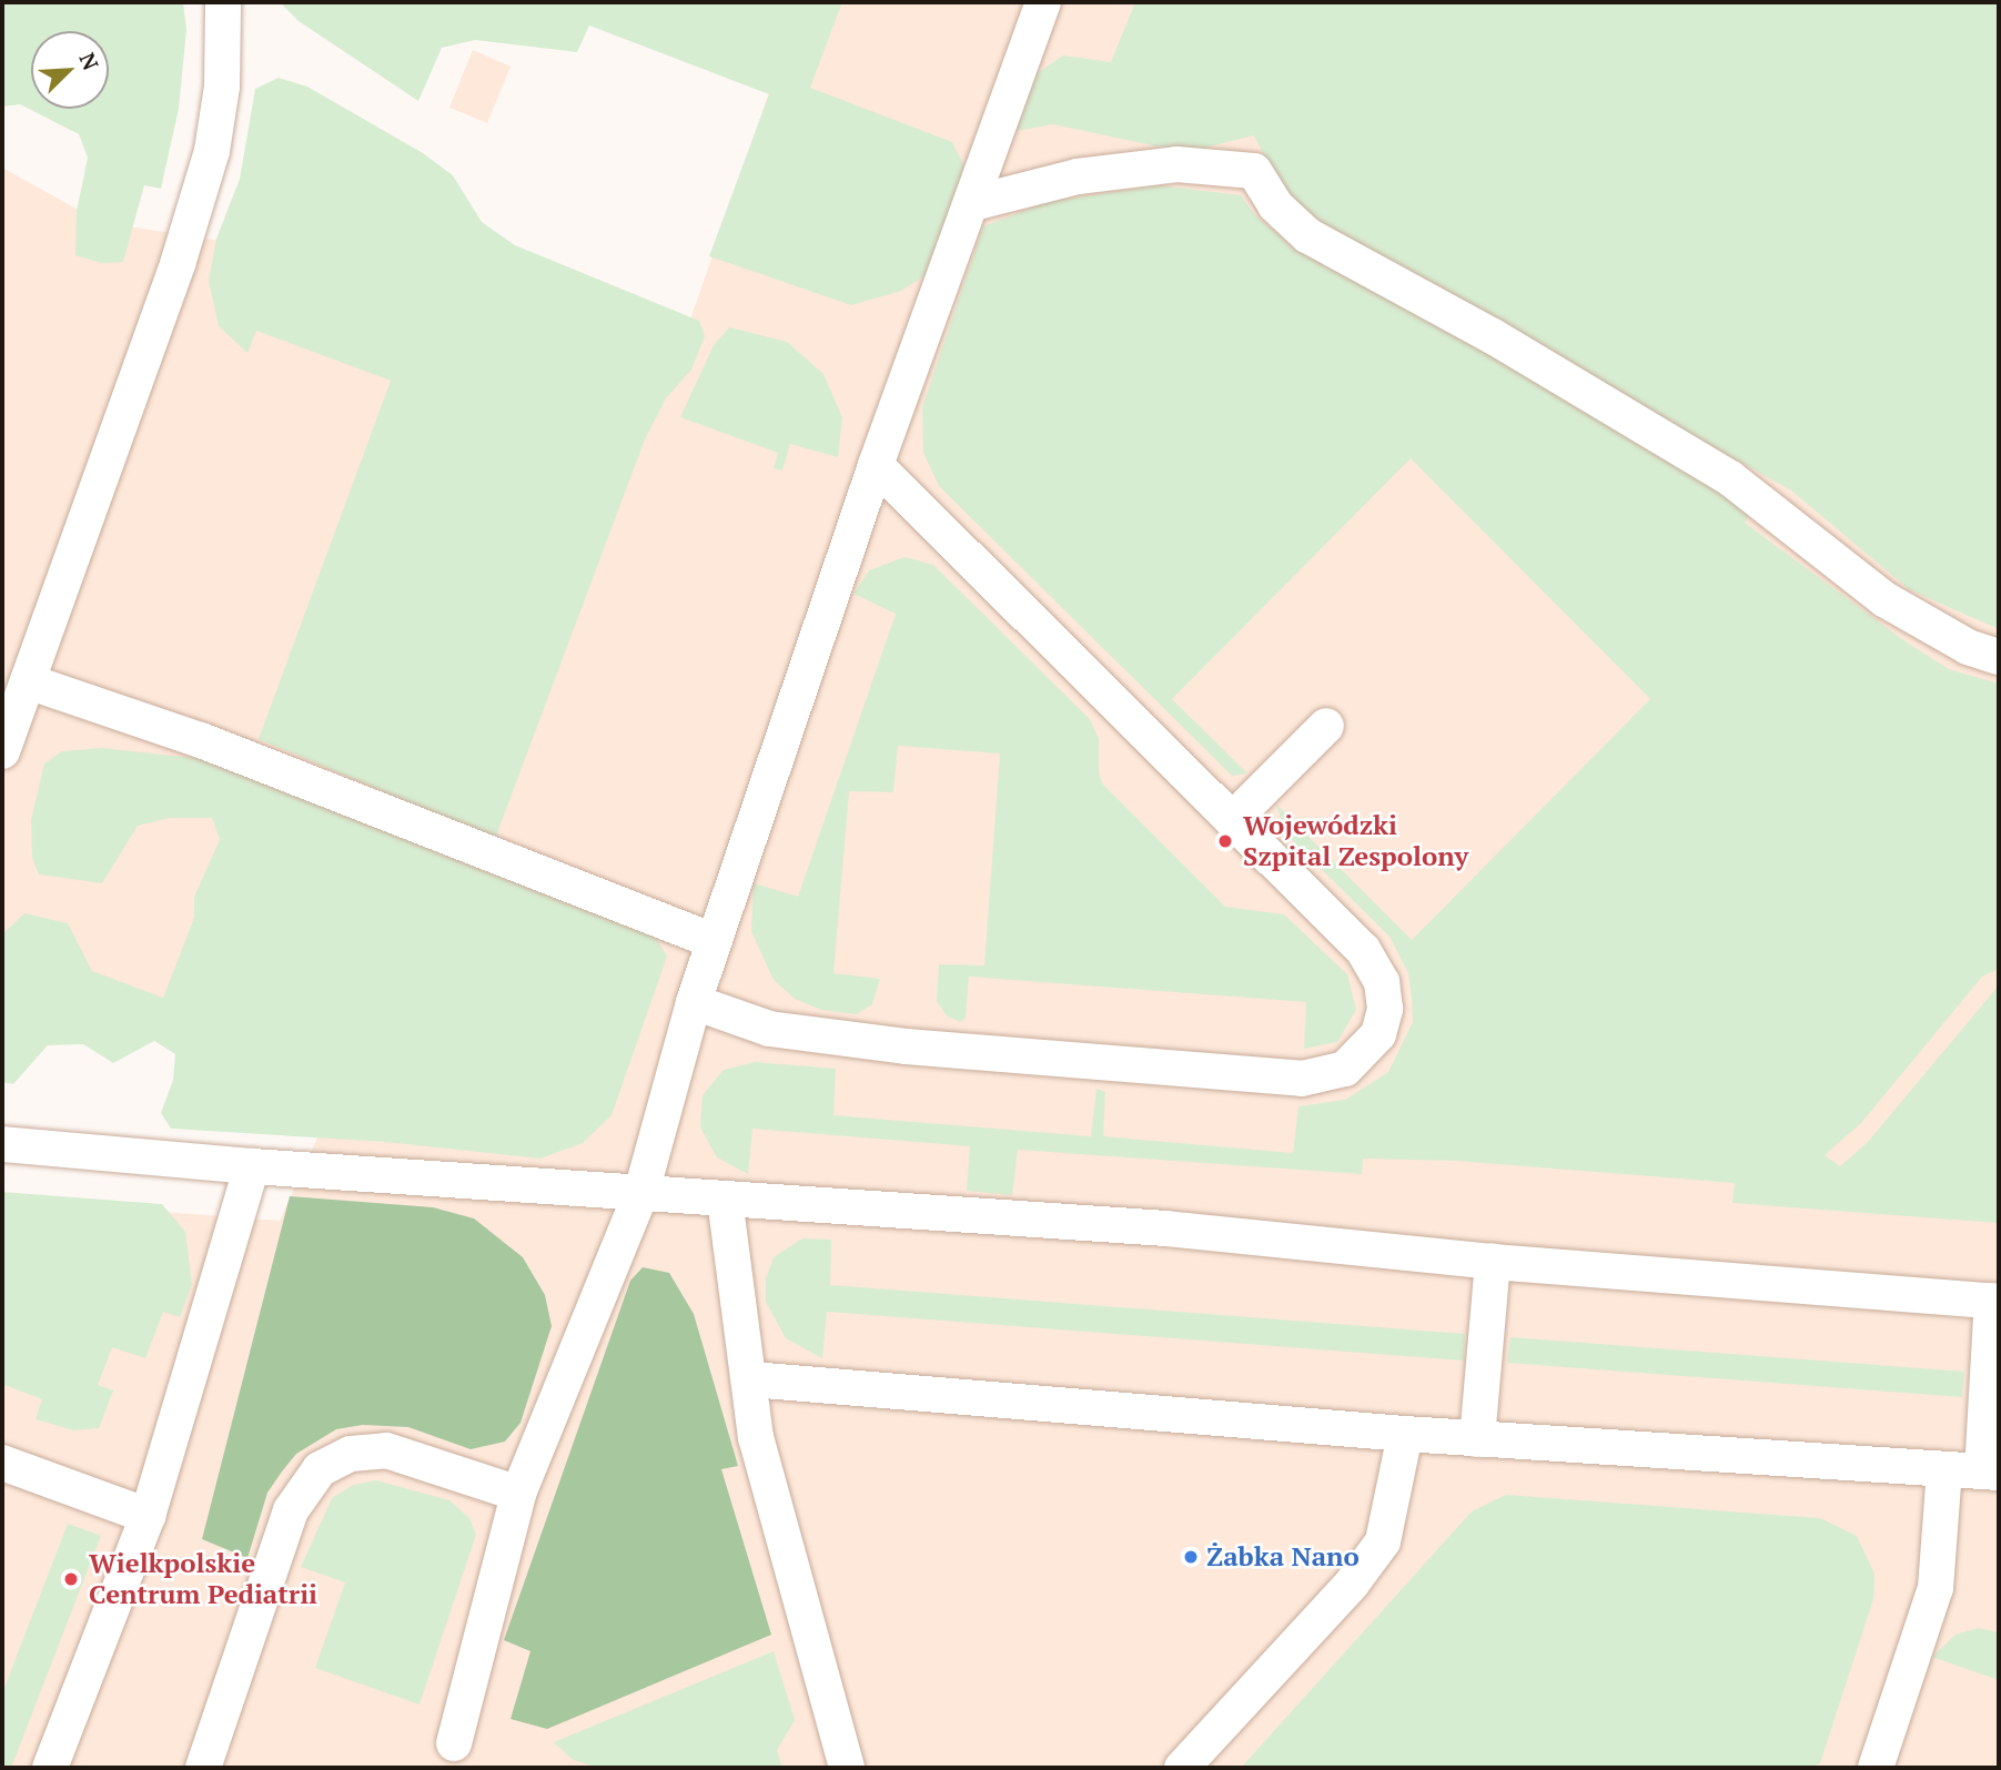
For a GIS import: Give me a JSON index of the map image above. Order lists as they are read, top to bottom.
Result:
{
  "places": ["Wojewódzki Szpital Zespolony", "Żabka Nano", "Wielkpolskie Centrum Pediatrii"],
  "north": "top right"
}
